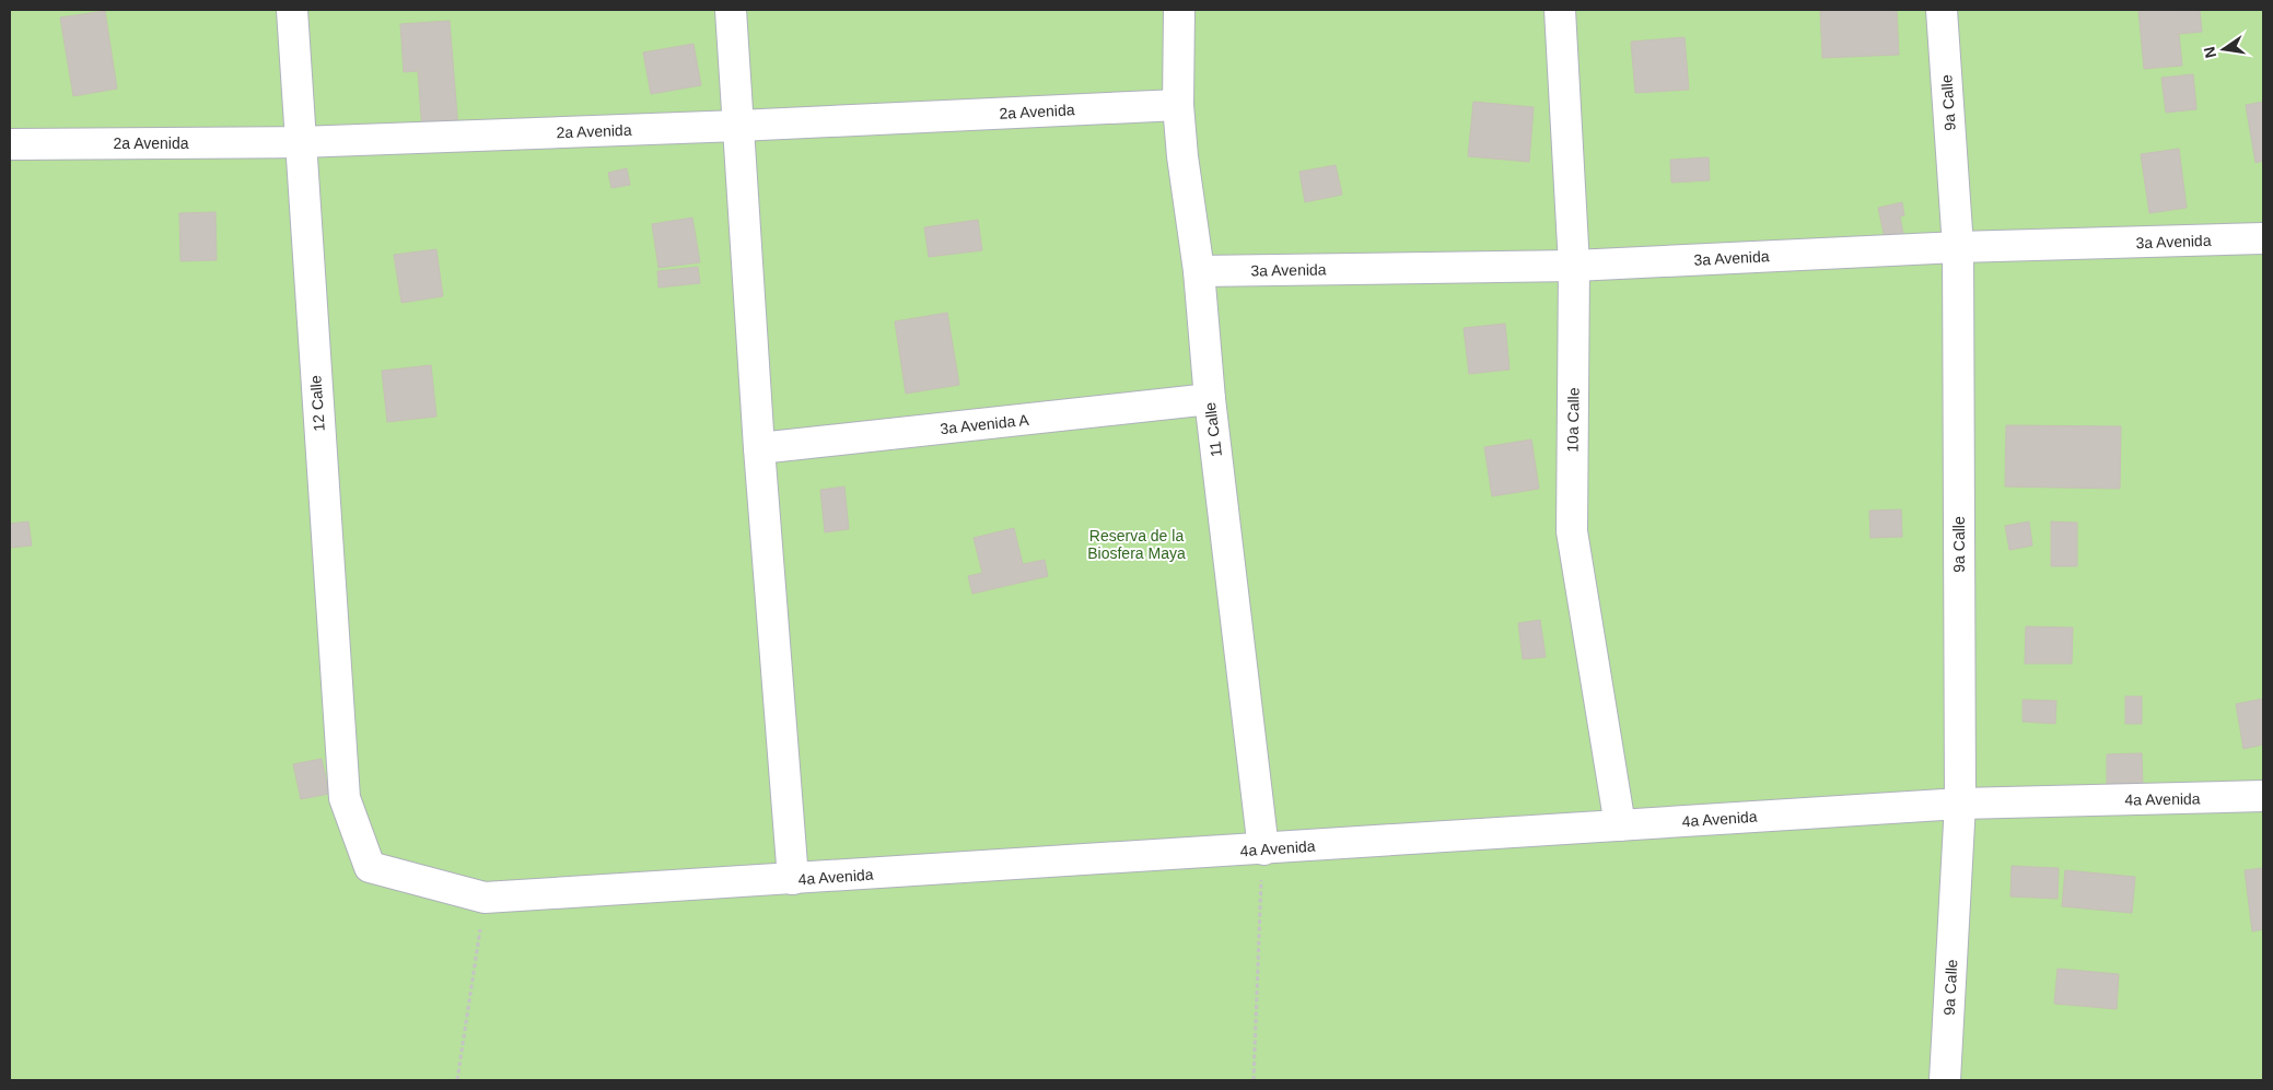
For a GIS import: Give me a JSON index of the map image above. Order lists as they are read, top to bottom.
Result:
{
  "streets": {
    "street": [
      "9a Calle",
      "2a Avenida",
      "3a Avenida",
      "12 Calle",
      "10a Calle",
      "3a Avenida A",
      "11 Calle",
      "4a Avenida"
    ]
  },
  "crossings": [
    ["9a Calle", "3a Avenida"],
    ["9a Calle", "4a Avenida"],
    ["2a Avenida", "12 Calle"],
    ["2a Avenida", "11 Calle"],
    ["3a Avenida", "10a Calle"],
    ["3a Avenida", "11 Calle"],
    ["12 Calle", "4a Avenida"],
    ["10a Calle", "4a Avenida"],
    ["3a Avenida A", "11 Calle"],
    ["11 Calle", "4a Avenida"]
  ],
  "parks": ["Reserva de la Biosfera Maya"],
  "north": "left"
}
